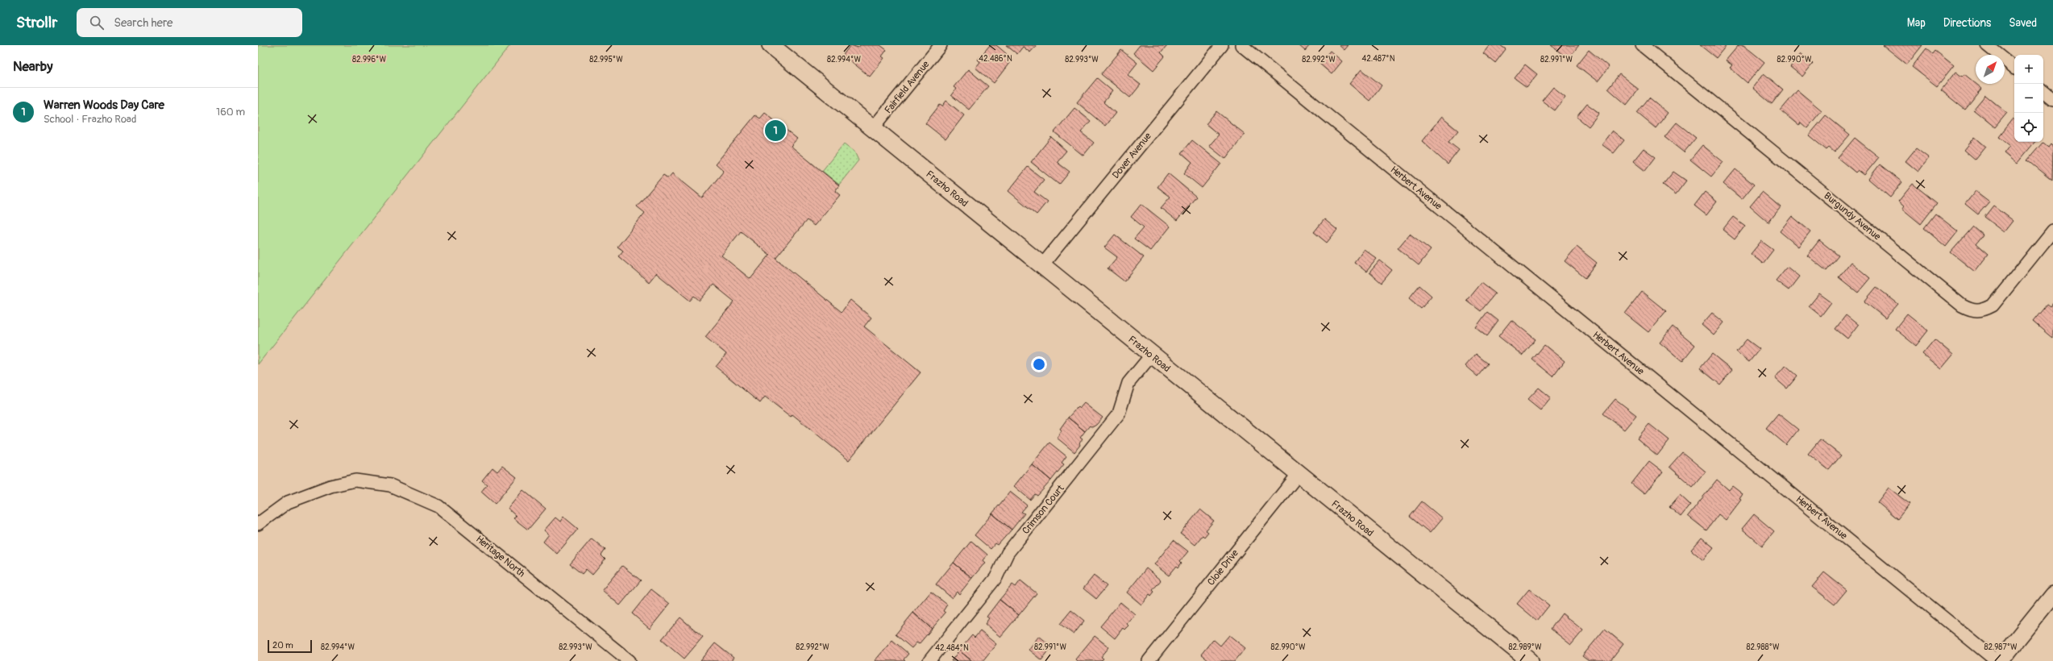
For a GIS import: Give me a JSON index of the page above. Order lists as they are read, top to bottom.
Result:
{
  "streets": {
    "street": [
      "Fairfield Avenue",
      "Dover Avenue",
      "Herbert Avenue",
      "Frazho Road",
      "Burgundy Avenue",
      "Crimson Court",
      "Heritage North",
      "Cloie Drive"
    ]
  },
  "crossings": [
    ["Fairfield Avenue", "Frazho Road"],
    ["Dover Avenue", "Frazho Road"],
    ["Frazho Road", "Crimson Court"],
    ["Frazho Road", "Cloie Drive"]
  ],
  "scale_bar": "20 m",
  "north": "top right",
  "page": {
    "header": "Strollr",
    "search": "Search here",
    "nav": ["Map", "Directions", "Saved"],
    "heading": "Nearby",
    "map_buttons": ["+", "−"],
    "list": [
      {
        "mark": "1",
        "name": "Warren Woods Day Care",
        "note": "School · Frazho Road",
        "value": "160 m"
      }
    ],
    "pins": "1",
    "scale": "20 m"
  },
  "coordinates": [
    "42.486°N",
    "42.487°N",
    "82.996°W",
    "82.995°W",
    "82.994°W",
    "82.993°W",
    "82.992°W",
    "82.991°W",
    "82.990°W",
    "82.989°W",
    "82.988°W",
    "82.987°W",
    "42.484°N"
  ]
}
